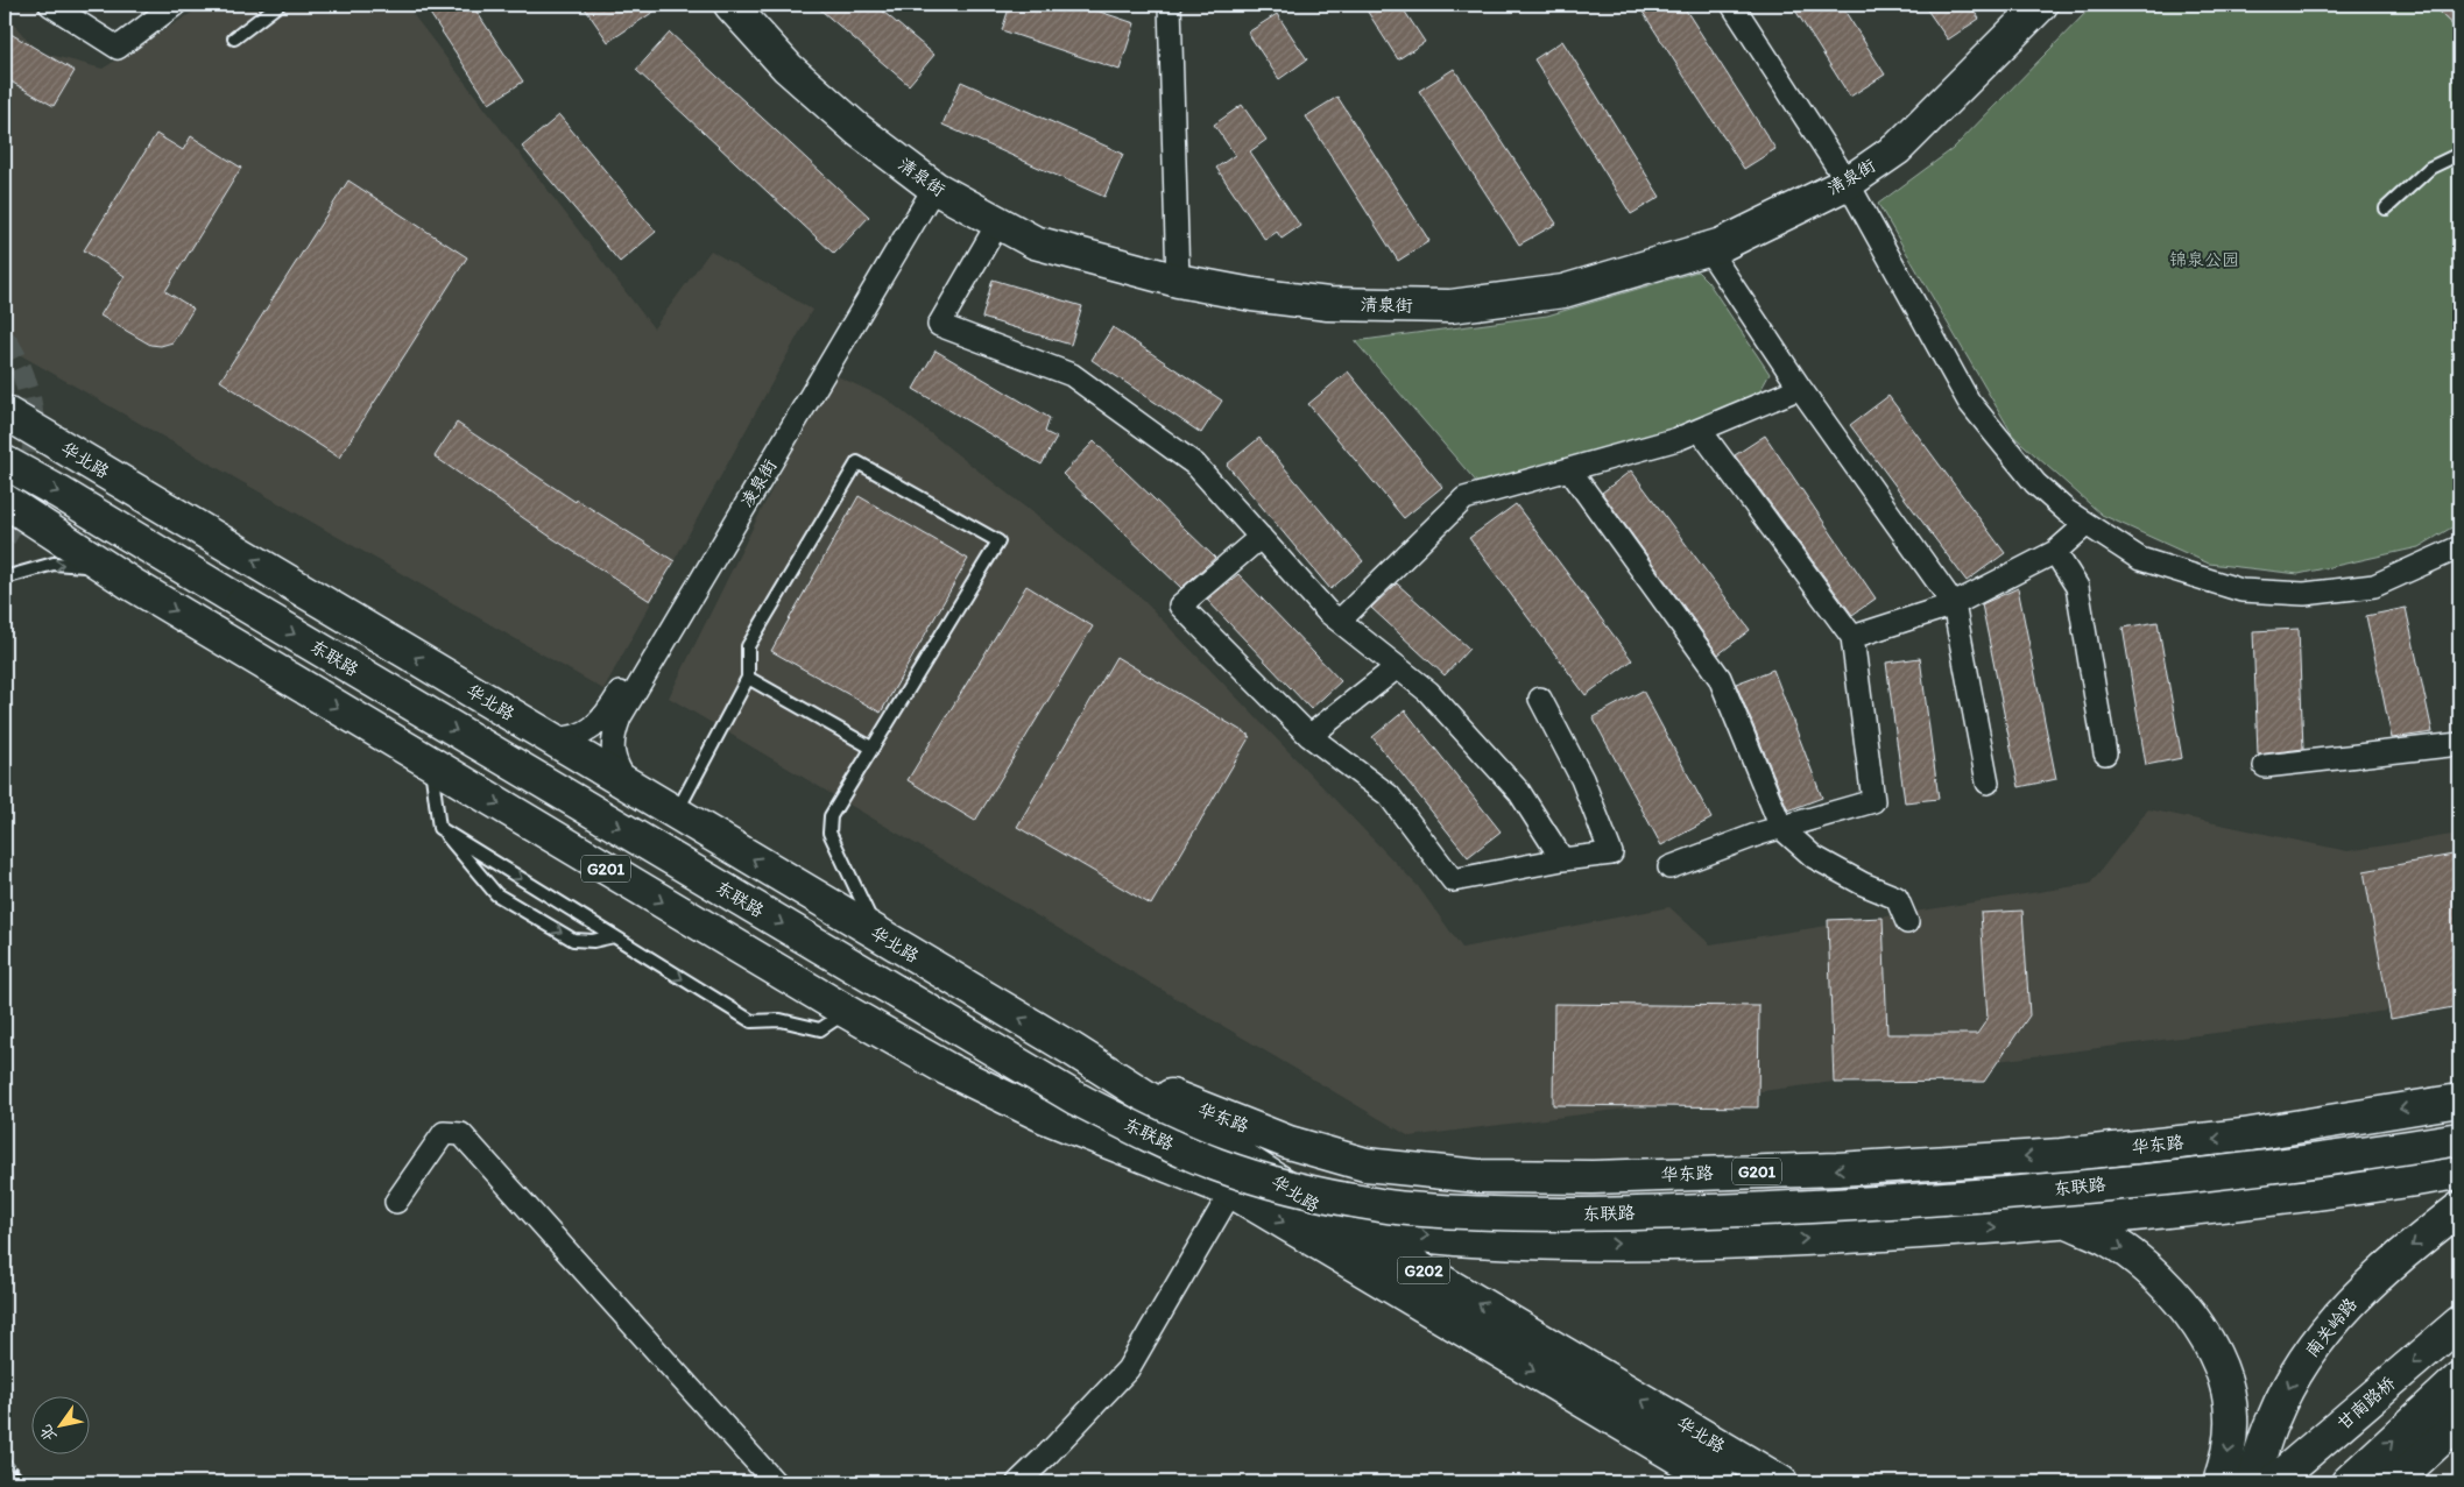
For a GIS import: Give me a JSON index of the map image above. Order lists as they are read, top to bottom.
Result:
{
  "streets": {
    "main road": [
      "清泉街",
      "华北路",
      "东联路",
      "G201",
      "华东路",
      "G202",
      "南关岭路",
      "甘南路桥"
    ],
    "street": ["凌泉街"]
  },
  "crossings": [
    ["清泉街", "凌泉街"],
    ["华北路", "凌泉街"],
    ["华北路", "华东路"]
  ],
  "parks": ["锦泉公园"],
  "north": "bottom left"
}
